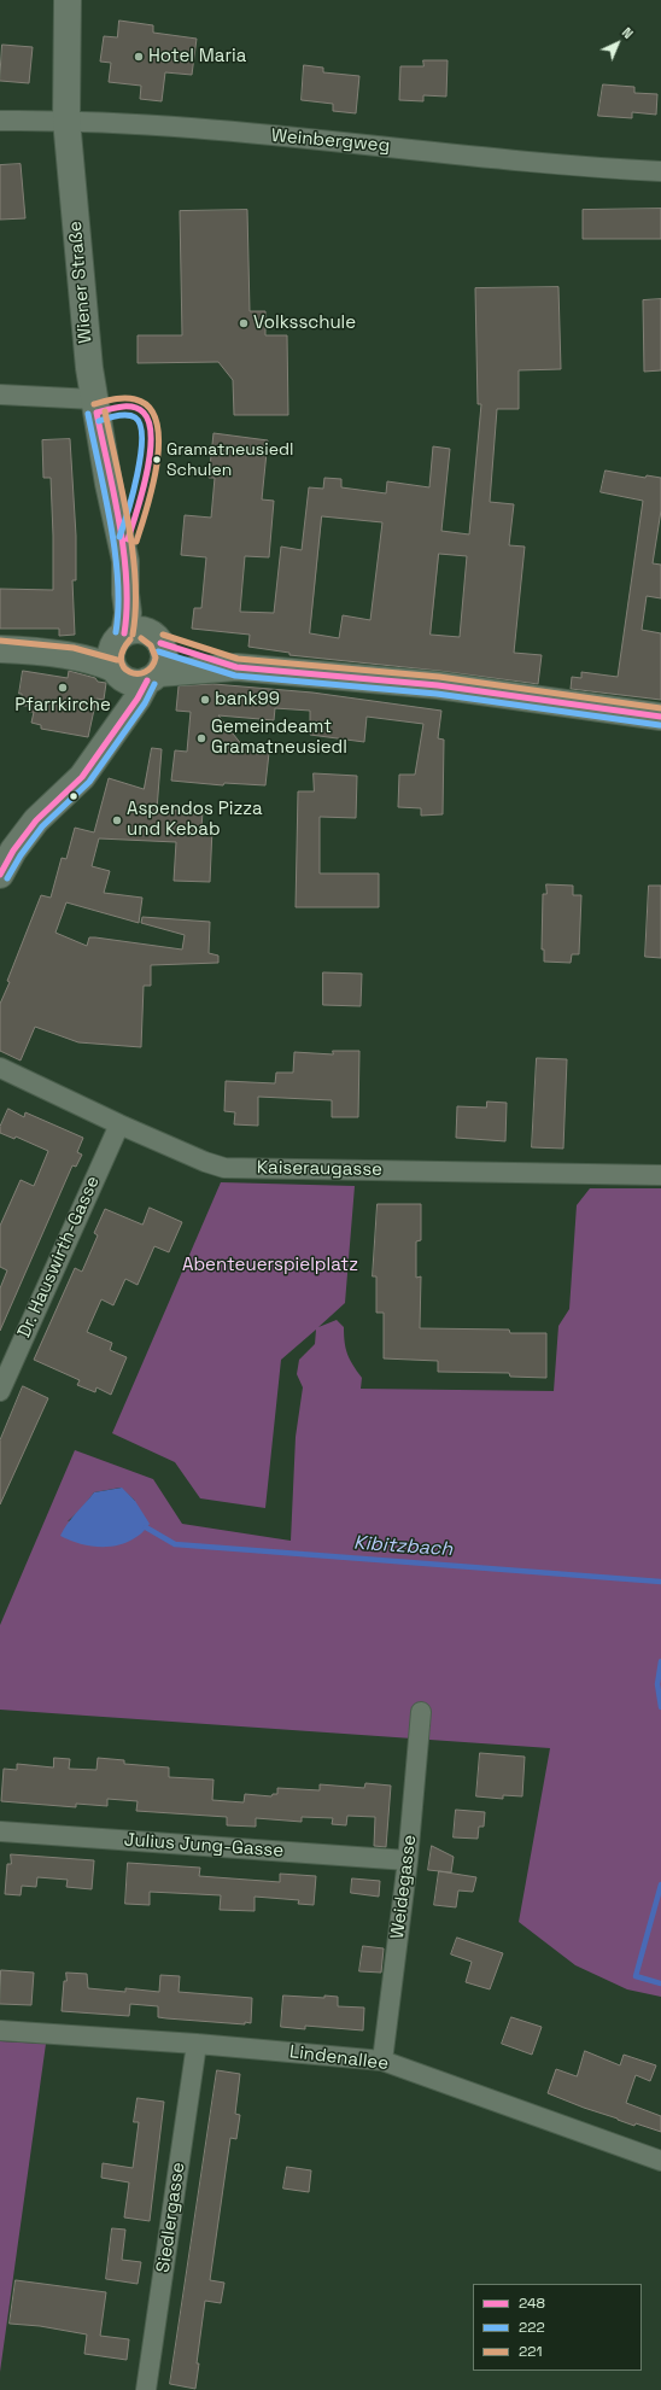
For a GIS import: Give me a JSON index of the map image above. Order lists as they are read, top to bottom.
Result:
{
  "streets": {
    "main road": ["Wiener Straße"],
    "street": [
      "Weinbergweg",
      "Kaiseraugasse",
      "Dr. Hauswirth-Gasse",
      "Julius Jung-Gasse",
      "Weidegasse",
      "Lindenallee",
      "Siedlergasse"
    ]
  },
  "crossings": [
    ["Weinbergweg", "Wiener Straße"],
    ["Kaiseraugasse", "Dr. Hauswirth-Gasse"],
    ["Julius Jung-Gasse", "Weidegasse"],
    ["Weidegasse", "Lindenallee"],
    ["Lindenallee", "Siedlergasse"]
  ],
  "water": ["Kibitzbach"],
  "parks": ["Abenteuerspielplatz"],
  "places": [
    "Hotel Maria",
    "Volksschule",
    "Gramatneusiedl Schulen",
    "Pfarrkirche",
    "bank99",
    "Gemeindeamt Gramatneusiedl",
    "Aspendos Pizza und Kebab"
  ],
  "lines": ["transit line 221", "transit line 248", "transit line 222"],
  "legend": ["248", "222", "221"],
  "north": "top right"
}
